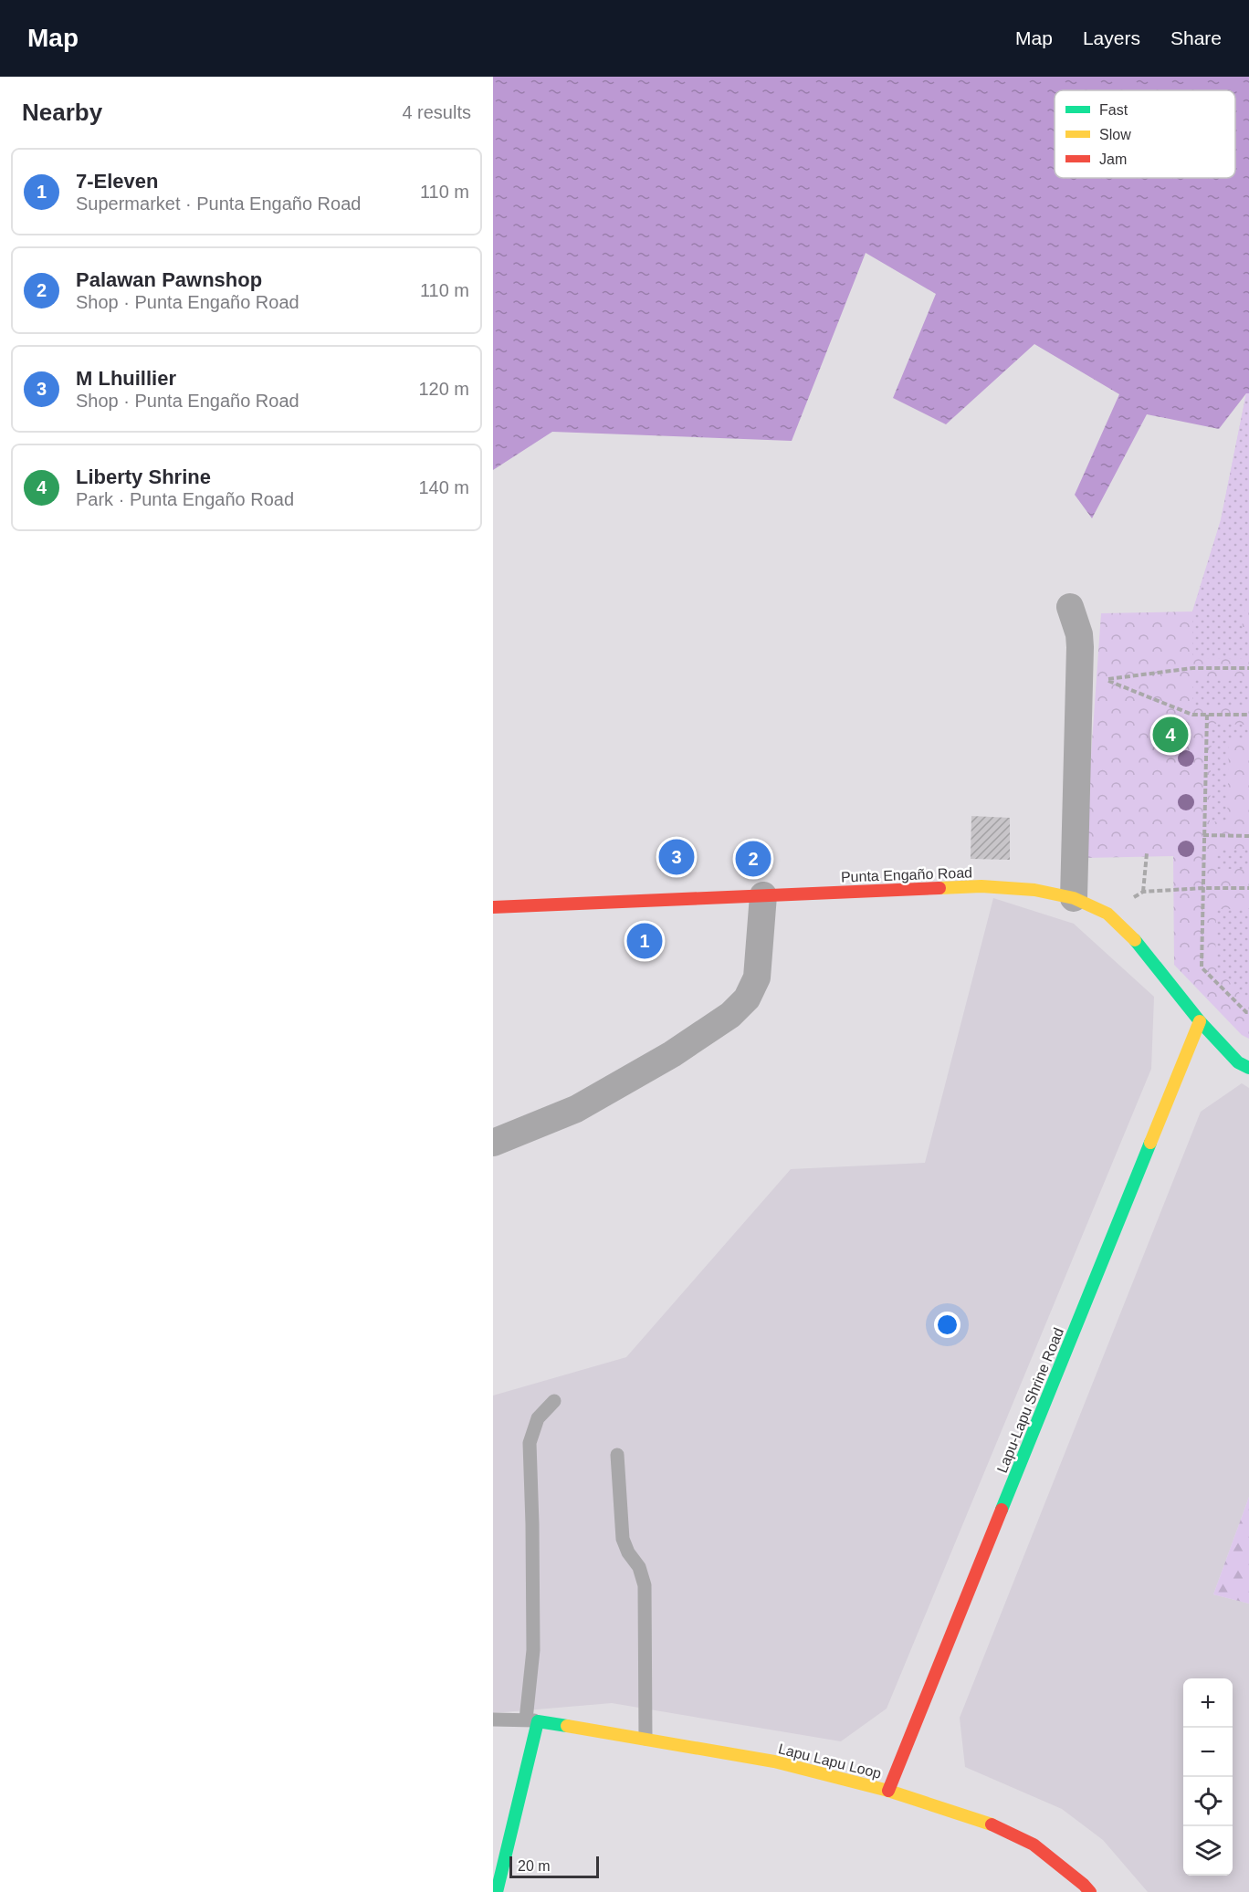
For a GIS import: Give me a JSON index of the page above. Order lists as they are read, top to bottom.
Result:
{
  "streets": {
    "street": ["Punta Engaño Road", "Lapu-Lapu Shrine Road", "Lapu Lapu Loop"]
  },
  "crossings": [
    ["Punta Engaño Road", "Lapu-Lapu Shrine Road"],
    ["Lapu-Lapu Shrine Road", "Lapu Lapu Loop"]
  ],
  "legend": ["Fast", "Slow", "Jam"],
  "scale_bar": "20 m",
  "page": {
    "header": "Map",
    "nav": ["Map", "Layers", "Share"],
    "heading": ["Nearby", "4 results"],
    "list": [
      {
        "mark": "1",
        "name": "7-Eleven",
        "note": "Supermarket · Punta Engaño Road",
        "value": "110 m"
      },
      {
        "mark": "2",
        "name": "Palawan Pawnshop",
        "note": "Shop · Punta Engaño Road",
        "value": "110 m"
      },
      {
        "mark": "3",
        "name": "M Lhuillier",
        "note": "Shop · Punta Engaño Road",
        "value": "120 m"
      },
      {
        "mark": "4",
        "name": "Liberty Shrine",
        "note": "Park · Punta Engaño Road",
        "value": "140 m"
      }
    ],
    "pins": [
      "4",
      "3",
      "2",
      "1"
    ],
    "map_buttons": ["+", "−"],
    "scale": "20 m"
  }
}
